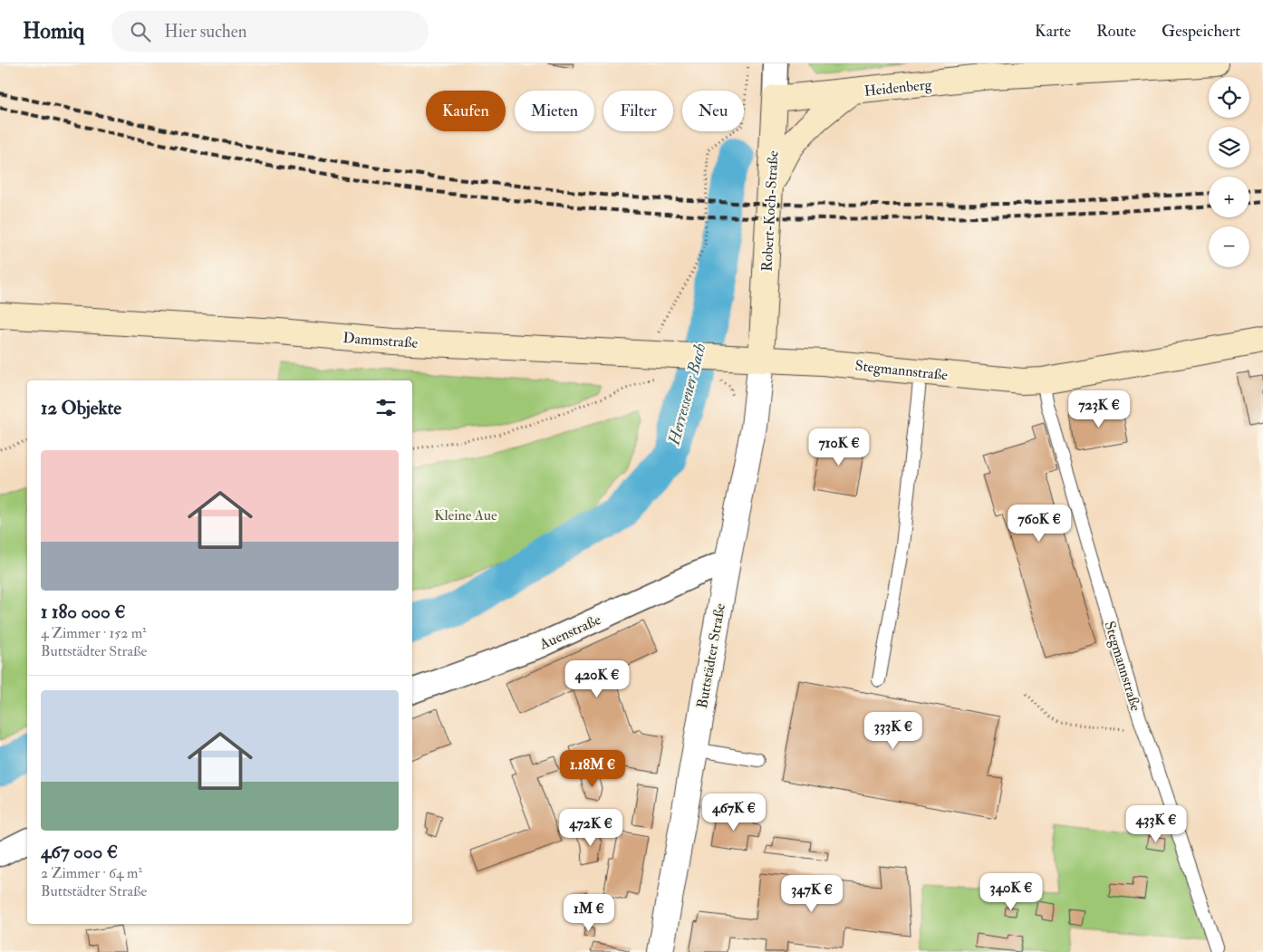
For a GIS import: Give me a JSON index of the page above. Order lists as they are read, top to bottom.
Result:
{
  "streets": {
    "main road": [
      "Heidenberg",
      "Robert-Koch-Straße",
      "Dammstraße",
      "Stegmannstraße"
    ],
    "street": ["Auenstraße", "Buttstädter Straße"]
  },
  "crossings": [
    ["Heidenberg", "Robert-Koch-Straße"],
    ["Robert-Koch-Straße", "Dammstraße"],
    ["Robert-Koch-Straße", "Stegmannstraße"],
    ["Robert-Koch-Straße", "Buttstädter Straße"],
    ["Dammstraße", "Stegmannstraße"],
    ["Dammstraße", "Buttstädter Straße"],
    ["Stegmannstraße", "Buttstädter Straße"],
    ["Auenstraße", "Buttstädter Straße"]
  ],
  "water": ["Herressener Bach"],
  "parks": ["Kleine Aue"],
  "page": {
    "header": "Homiq",
    "search": "Hier suchen",
    "nav": ["Karte", "Route", "Gespeichert"],
    "map_buttons": ["+", "−"],
    "chip": [
      "Kaufen",
      "Mieten",
      "Filter",
      "Neu"
    ],
    "heading": "12 Objekte",
    "price": [
      "723K €",
      "710K €",
      "760K €",
      "420K €",
      "333K €",
      "1.18M €",
      "467K €",
      "433K €",
      "472K €",
      "340K €",
      "347K €",
      "1M €"
    ],
    "list": [
      {
        "name": "1 180 000 €",
        "note": "4 Zimmer · 152 m² · Buttstädter Straße"
      },
      {
        "name": "467 000 €",
        "note": "2 Zimmer · 64 m² · Buttstädter Straße"
      }
    ]
  }
}
